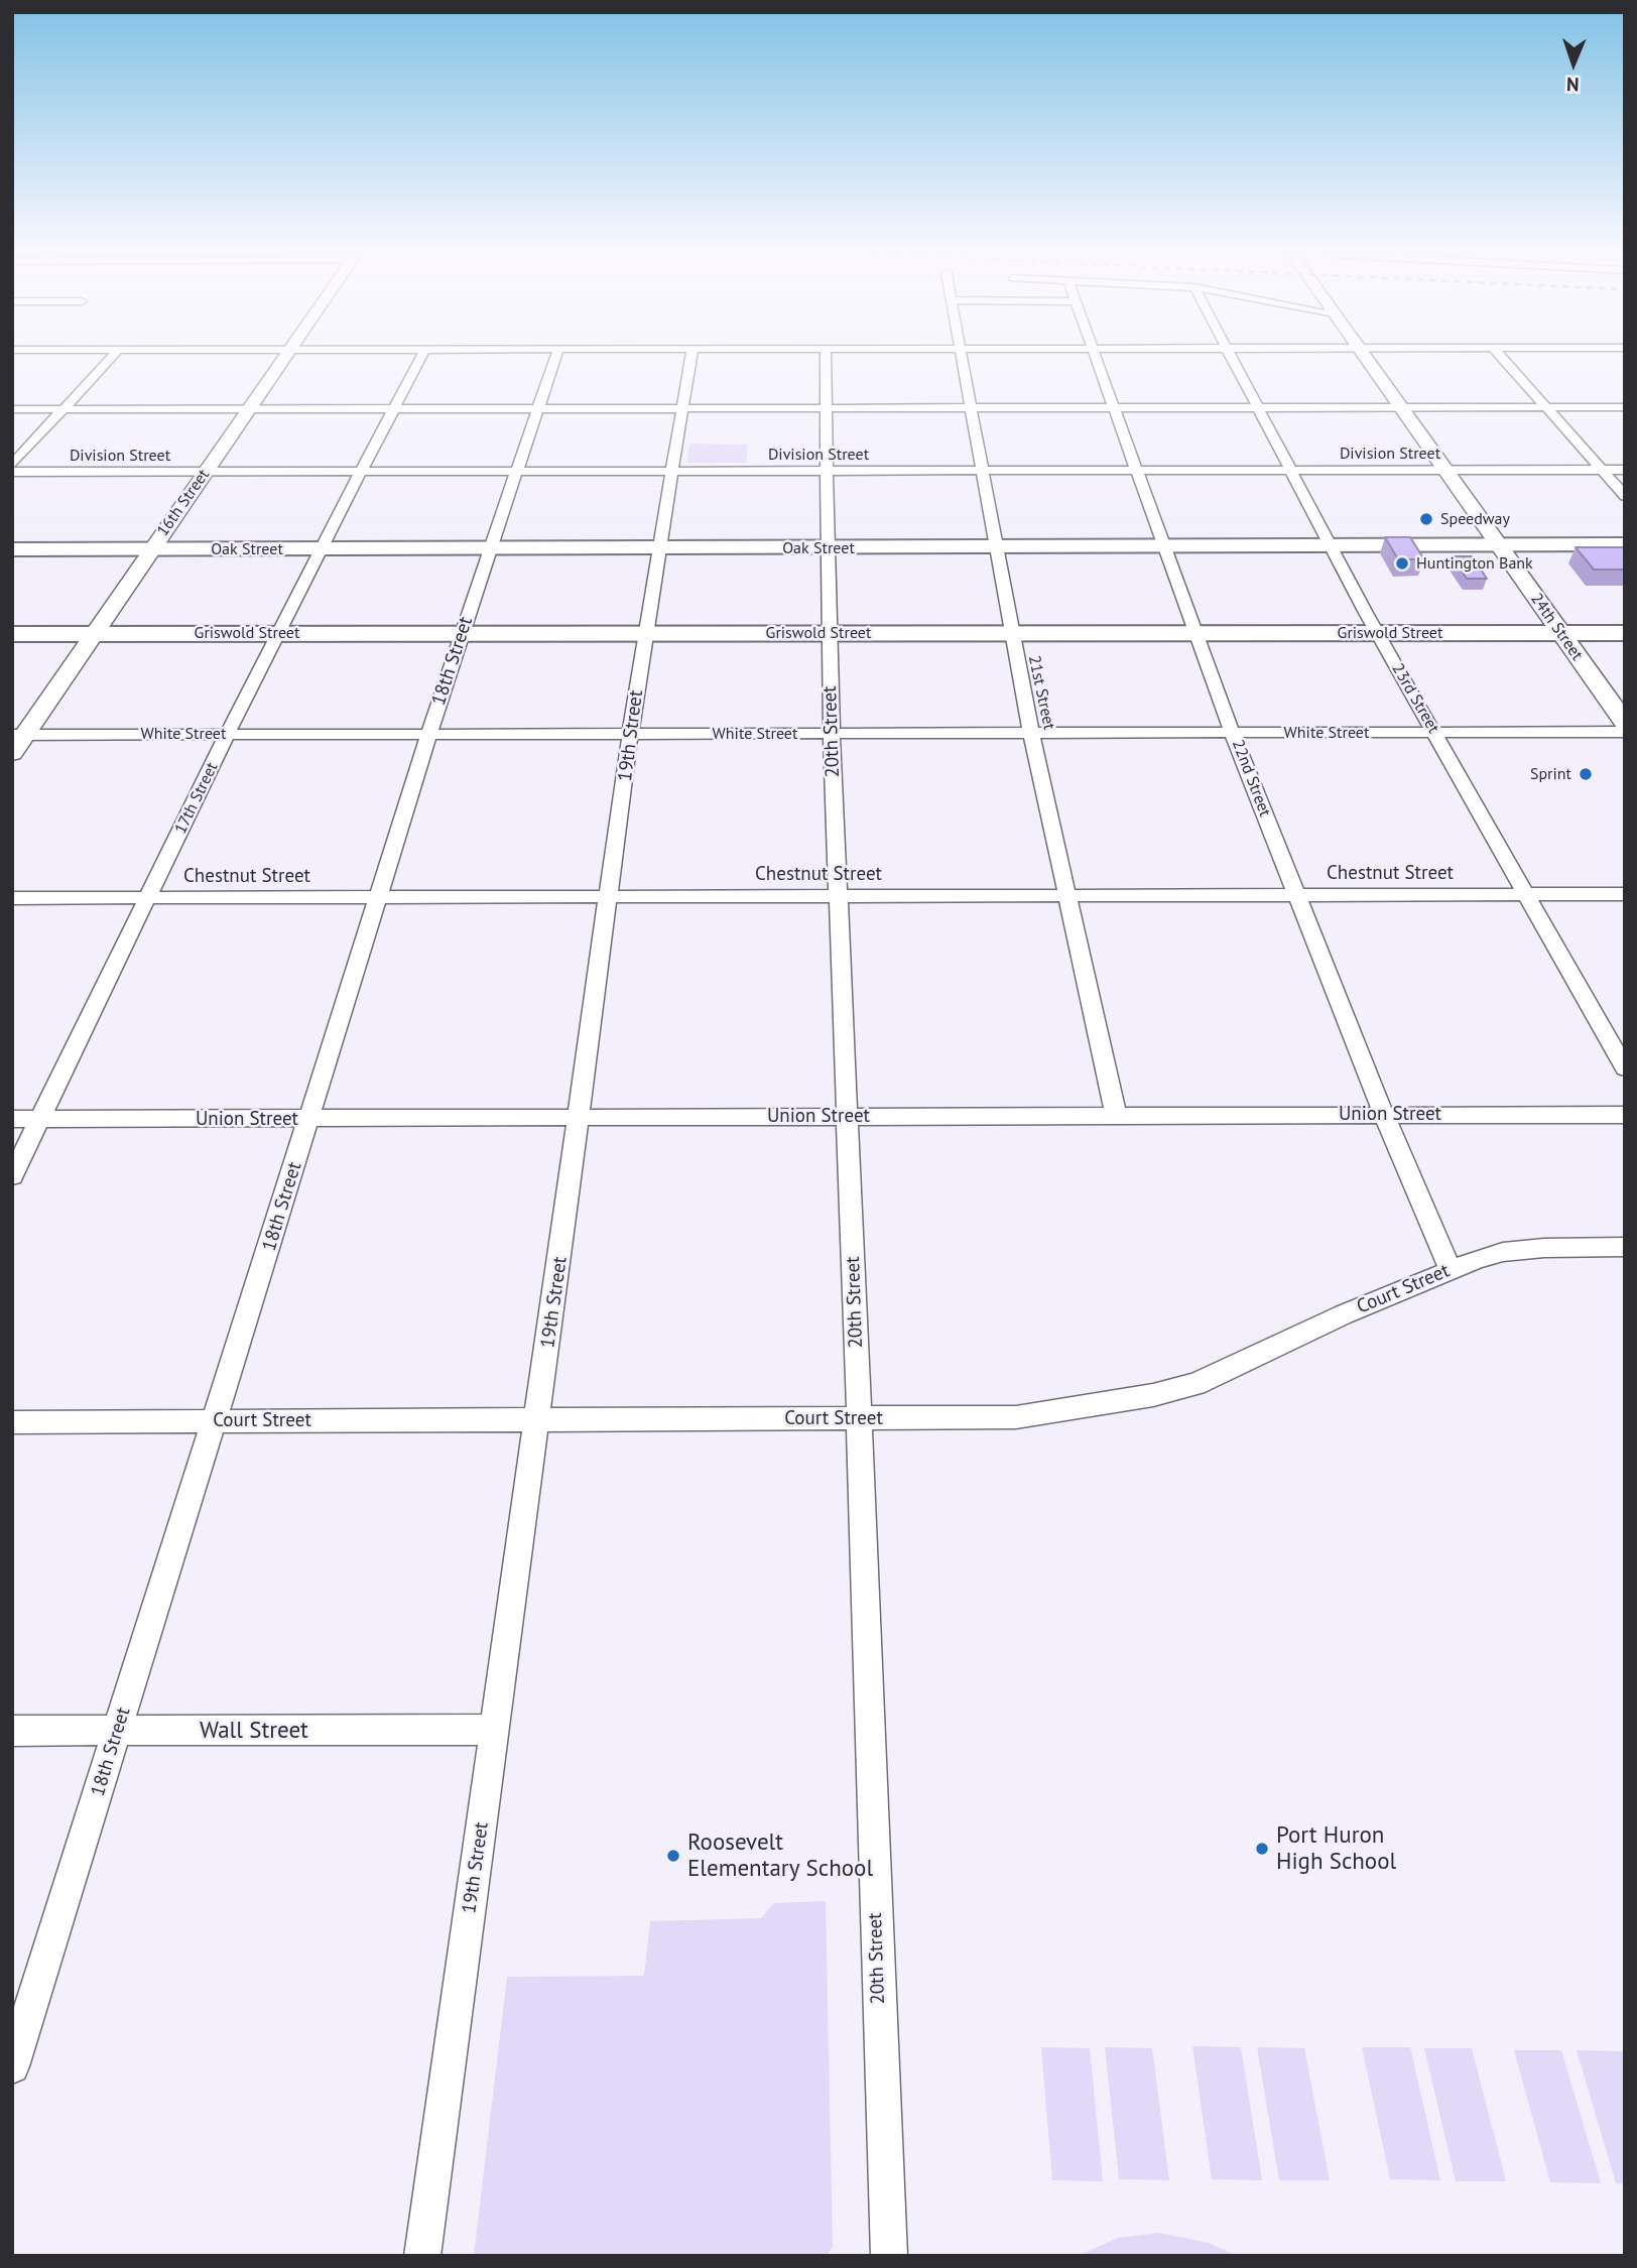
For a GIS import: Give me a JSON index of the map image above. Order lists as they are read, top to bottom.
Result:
{
  "streets": {
    "main road": ["Oak Street", "Griswold Street"],
    "street": [
      "Division Street",
      "16th Street",
      "24th Street",
      "18th Street",
      "21st Street",
      "23rd Street",
      "20th Street",
      "White Street",
      "19th Street",
      "22nd Street",
      "17th Street",
      "Chestnut Street",
      "Union Street",
      "Court Street",
      "Wall Street"
    ]
  },
  "crossings": [
    ["Division Street", "16th Street"],
    ["Division Street", "24th Street"],
    ["Division Street", "18th Street"],
    ["Division Street", "21st Street"],
    ["Division Street", "23rd Street"],
    ["Division Street", "20th Street"],
    ["Division Street", "19th Street"],
    ["Division Street", "22nd Street"],
    ["Division Street", "17th Street"],
    ["16th Street", "Oak Street"],
    ["16th Street", "Griswold Street"],
    ["16th Street", "White Street"],
    ["Oak Street", "24th Street"],
    ["Oak Street", "18th Street"],
    ["Oak Street", "21st Street"],
    ["Oak Street", "23rd Street"],
    ["Oak Street", "20th Street"],
    ["Oak Street", "19th Street"],
    ["Oak Street", "22nd Street"],
    ["Oak Street", "17th Street"],
    ["24th Street", "Griswold Street"],
    ["24th Street", "White Street"],
    ["Griswold Street", "18th Street"],
    ["Griswold Street", "21st Street"],
    ["Griswold Street", "23rd Street"],
    ["Griswold Street", "20th Street"],
    ["Griswold Street", "19th Street"],
    ["Griswold Street", "22nd Street"],
    ["Griswold Street", "17th Street"],
    ["18th Street", "White Street"],
    ["18th Street", "Chestnut Street"],
    ["18th Street", "Union Street"],
    ["18th Street", "Court Street"],
    ["18th Street", "Wall Street"],
    ["21st Street", "White Street"],
    ["21st Street", "Chestnut Street"],
    ["21st Street", "Union Street"],
    ["23rd Street", "White Street"],
    ["23rd Street", "Chestnut Street"],
    ["20th Street", "White Street"],
    ["20th Street", "Chestnut Street"],
    ["20th Street", "Union Street"],
    ["20th Street", "Court Street"],
    ["White Street", "19th Street"],
    ["White Street", "22nd Street"],
    ["White Street", "17th Street"],
    ["19th Street", "Chestnut Street"],
    ["19th Street", "Union Street"],
    ["19th Street", "Court Street"],
    ["19th Street", "Wall Street"],
    ["22nd Street", "Chestnut Street"],
    ["22nd Street", "Union Street"],
    ["22nd Street", "Court Street"],
    ["17th Street", "Chestnut Street"],
    ["17th Street", "Union Street"]
  ],
  "places": [
    "Speedway",
    "Huntington Bank",
    "Sprint",
    "Port Huron High School",
    "Roosevelt Elementary School"
  ],
  "north": "bottom"
}
